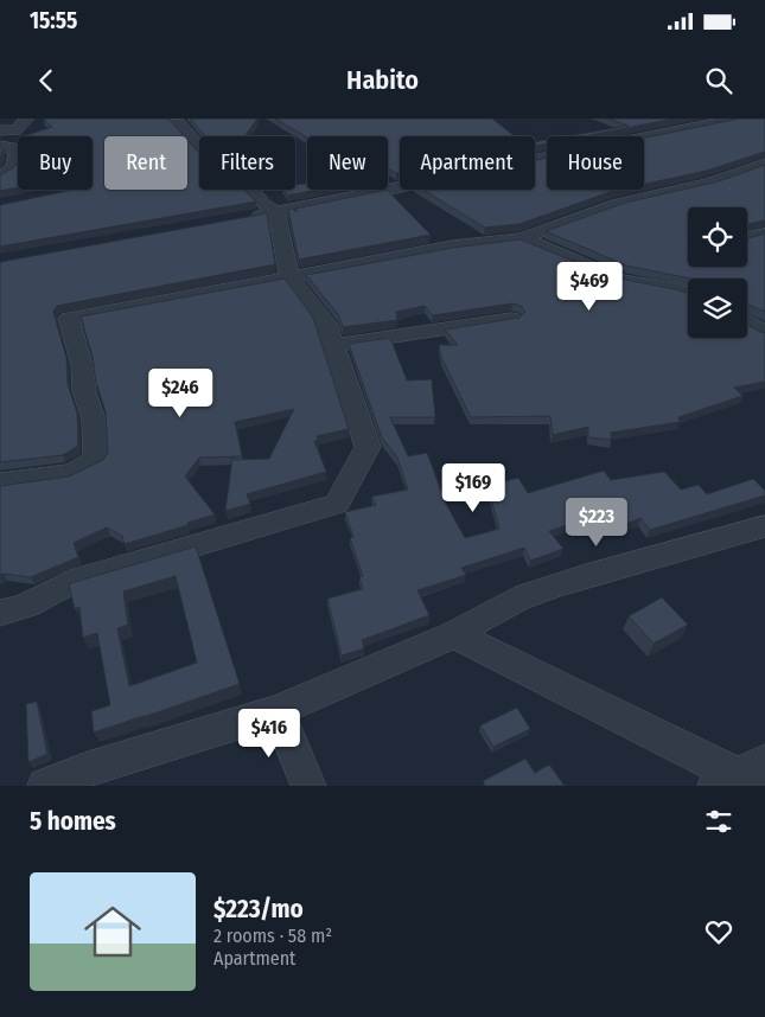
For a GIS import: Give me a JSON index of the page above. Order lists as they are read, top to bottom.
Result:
{
  "page": {
    "status": "15:55",
    "header": "Habito",
    "chip": [
      "Buy",
      "Rent",
      "Filters",
      "New",
      "Apartment",
      "House"
    ],
    "price": [
      "$469",
      "$246",
      "$169",
      "$223",
      "$416"
    ],
    "heading": "5 homes",
    "list": [
      {
        "name": "$223/mo",
        "note": "2 rooms · 58 m² · Apartment"
      }
    ]
  }
}
